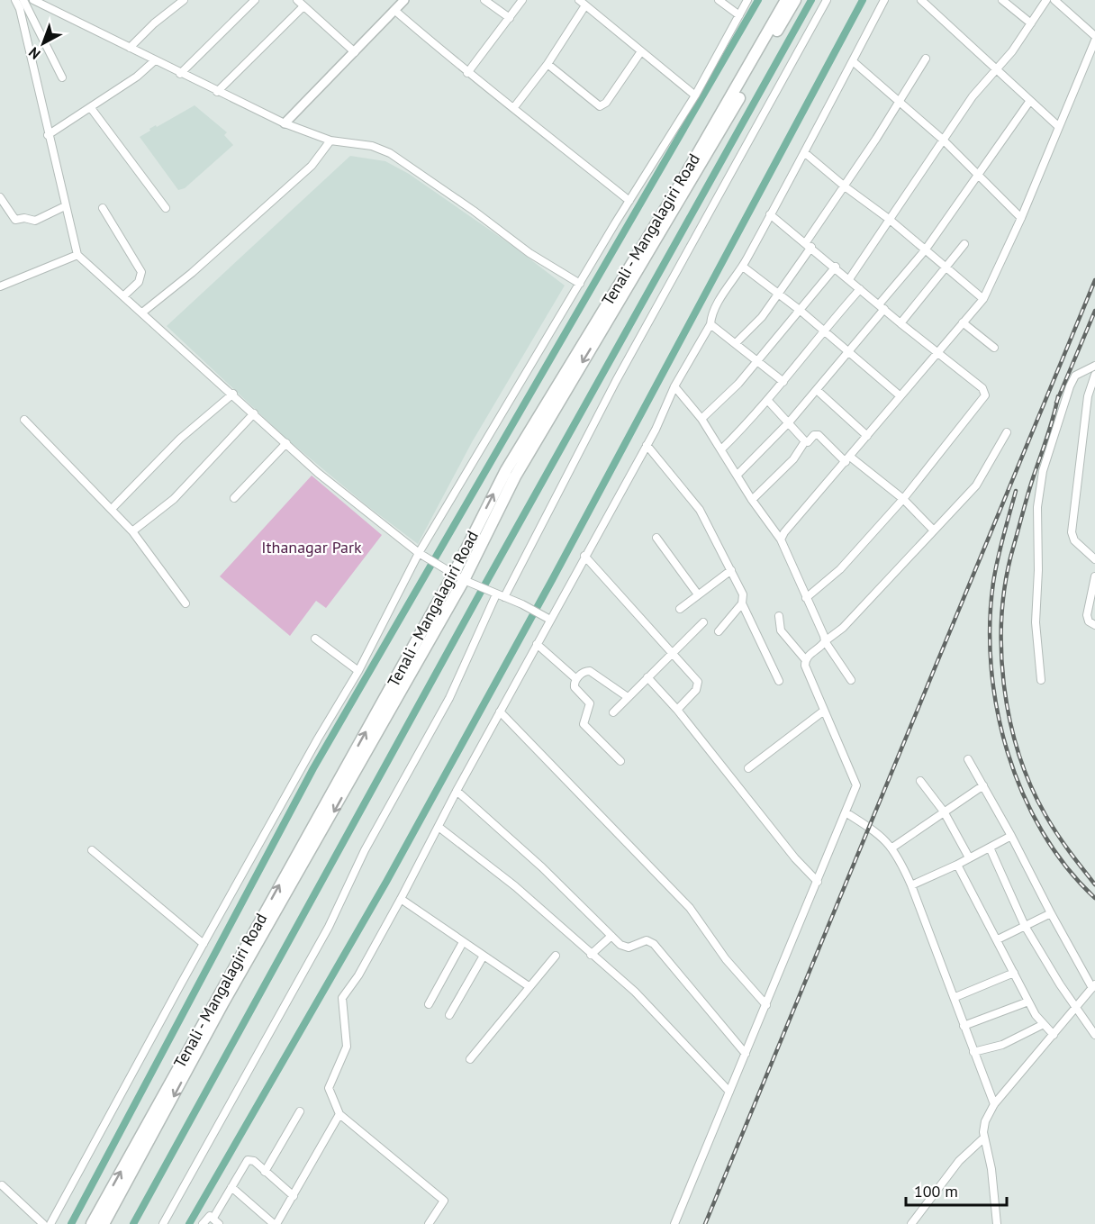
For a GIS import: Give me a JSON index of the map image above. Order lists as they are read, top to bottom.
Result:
{
  "streets": {
    "main road": ["Tenali - Mangalagiri Road"]
  },
  "parks": ["Ithanagar Park"],
  "scale_bar": "100 m",
  "north": "bottom left"
}
